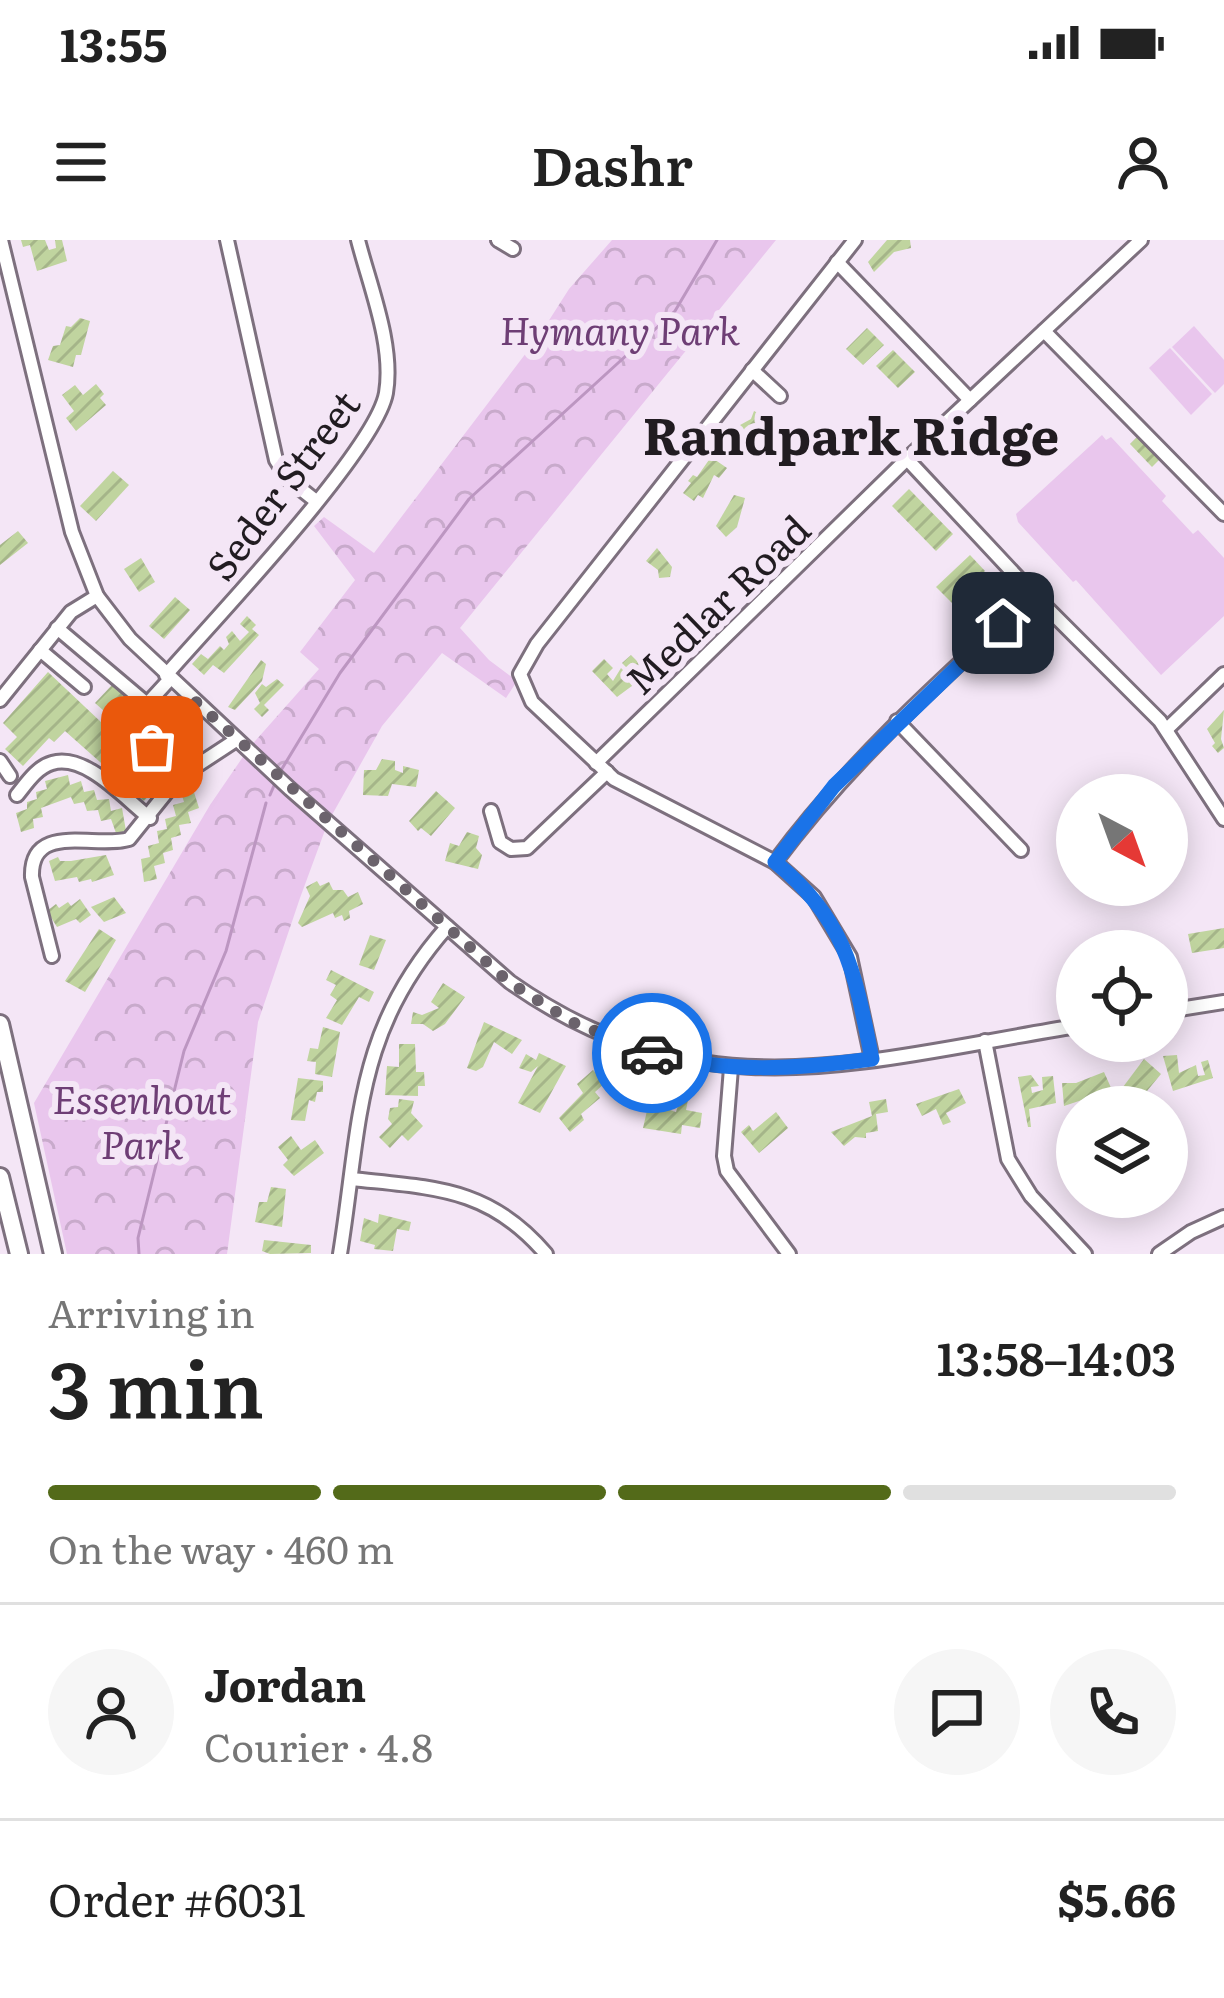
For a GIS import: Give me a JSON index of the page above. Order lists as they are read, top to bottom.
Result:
{
  "streets": {
    "street": ["Seder Street", "Medlar Road"]
  },
  "districts": ["Randpark Ridge"],
  "parks": ["Hymany Park", "Essenhout Park"],
  "north": "bottom right",
  "page": {
    "status": "13:55",
    "header": "Dashr",
    "heading": ["3 min", "Arriving in", "13:58–14:03"],
    "panel": [
      "Jordan",
      "Courier · 4.8",
      "Order #6031",
      "$5.66"
    ],
    "bar": "On the way · 460 m"
  }
}
